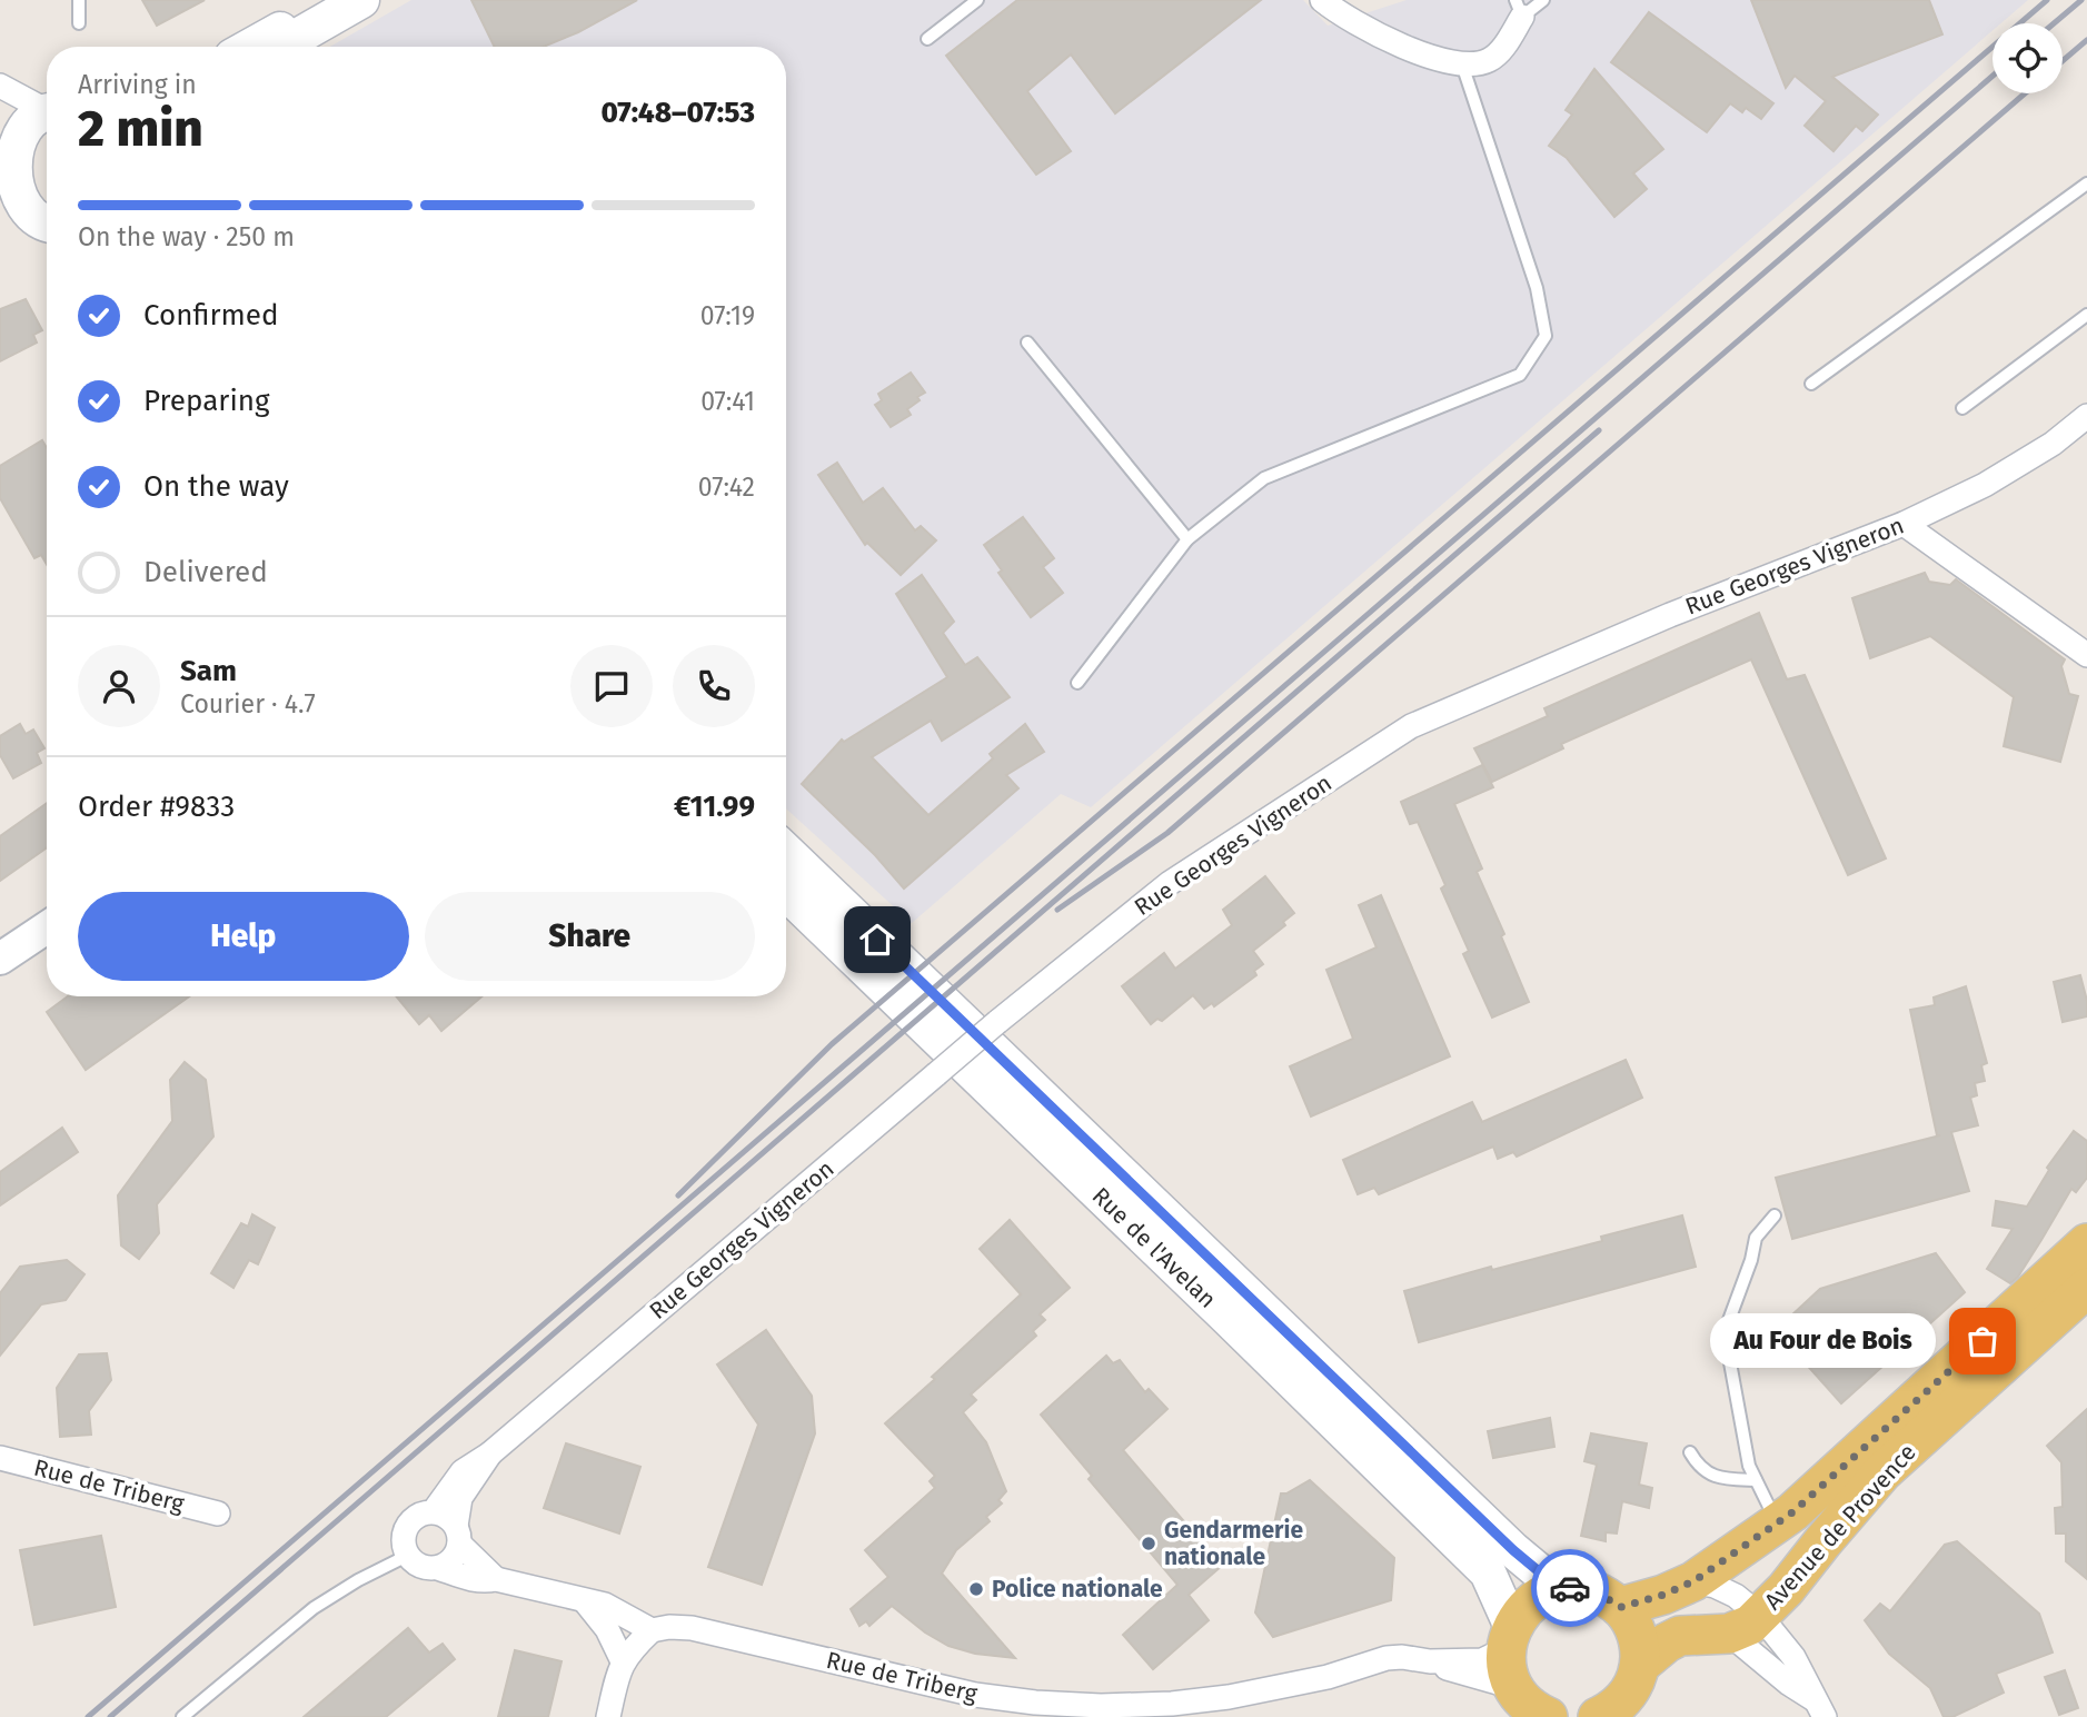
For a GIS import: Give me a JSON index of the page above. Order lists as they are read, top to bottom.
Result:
{
  "streets": {
    "main road": ["Rue de l'Avelan", "Avenue de Provence"],
    "street": ["Rue Georges Vigneron", "Rue de Triberg"]
  },
  "crossings": [
    ["Rue de l'Avelan", "Rue de Triberg"]
  ],
  "places": ["Au Four de Bois", "Gendarmerie nationale", "Police nationale"],
  "page": {
    "heading": ["2 min", "Arriving in", "07:48–07:53"],
    "panel": [
      "Sam",
      "Courier · 4.7",
      "Order #9833",
      "€11.99"
    ],
    "bar": "On the way · 250 m",
    "list": [
      ["Confirmed", "07:19"],
      ["Preparing", "07:41"],
      ["On the way", "07:42"],
      "Delivered"
    ],
    "buttons": ["Help", "Share"],
    "bubble": "Au Four de Bois"
  }
}
